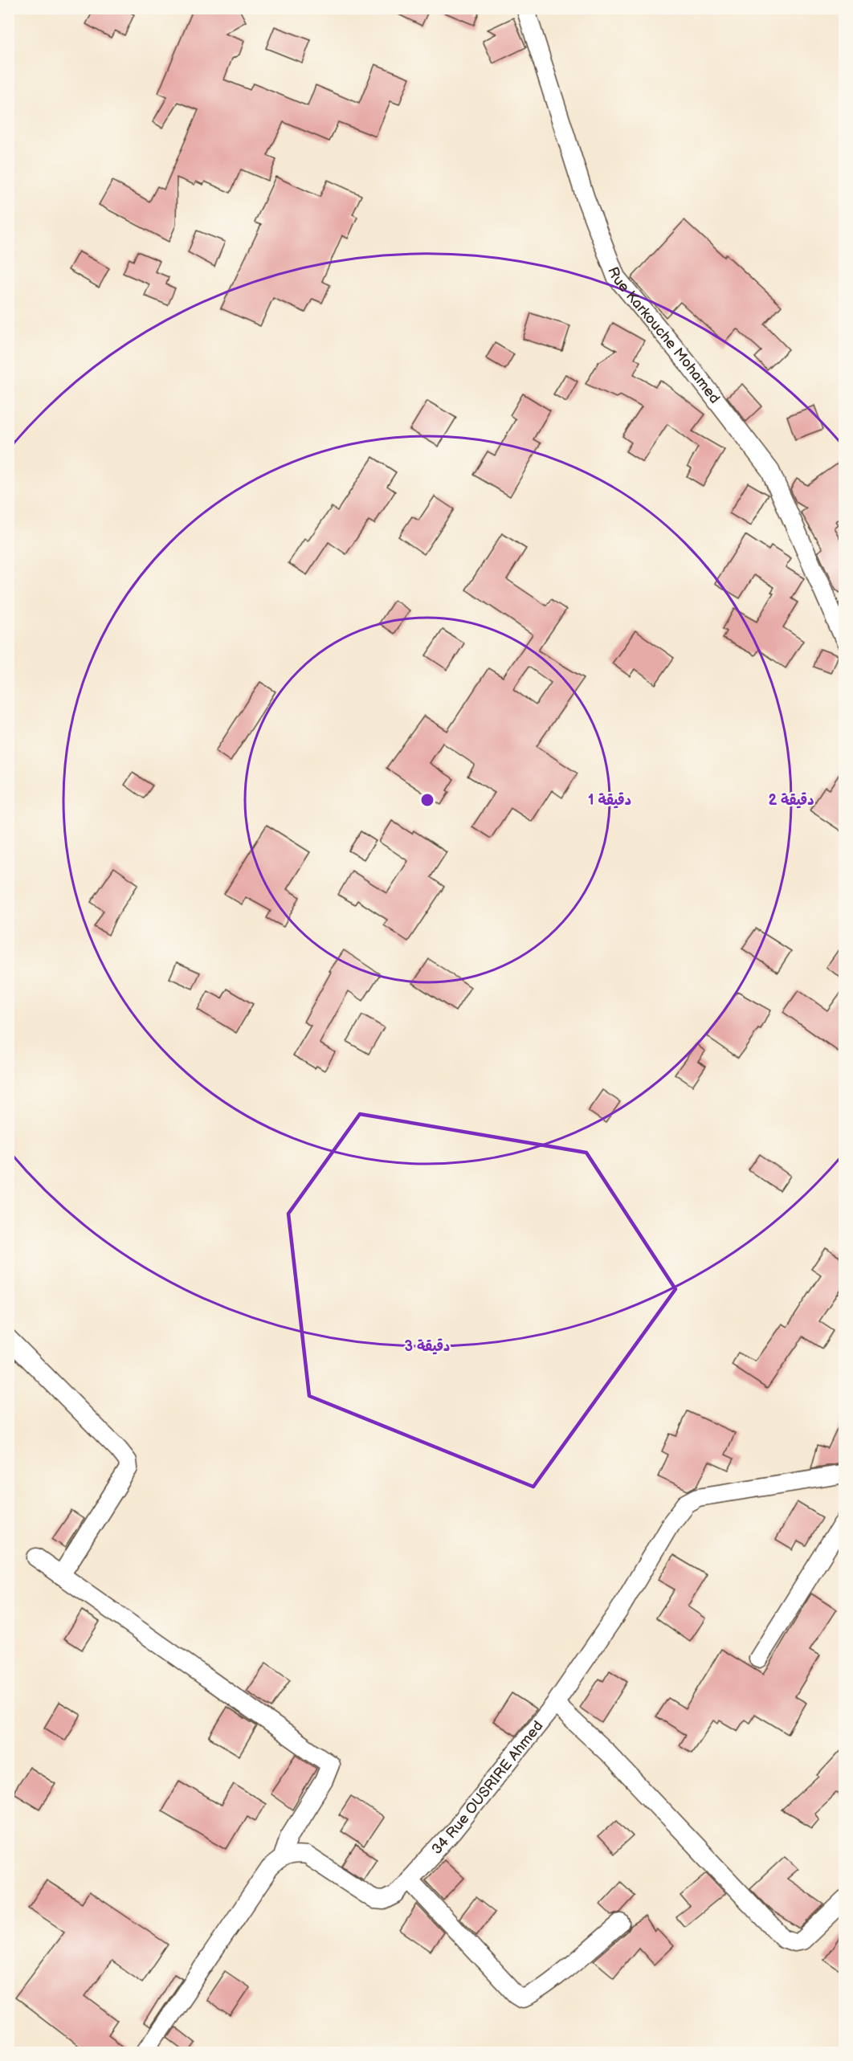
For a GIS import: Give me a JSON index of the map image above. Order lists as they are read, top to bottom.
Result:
{
  "streets": {
    "street": ["Rue Karkouche Mohamed", "34 Rue OUSRIRE Ahmed"]
  },
  "rings": ["1 دقيقة", "2 دقيقة", "3 دقيقة"]
}
